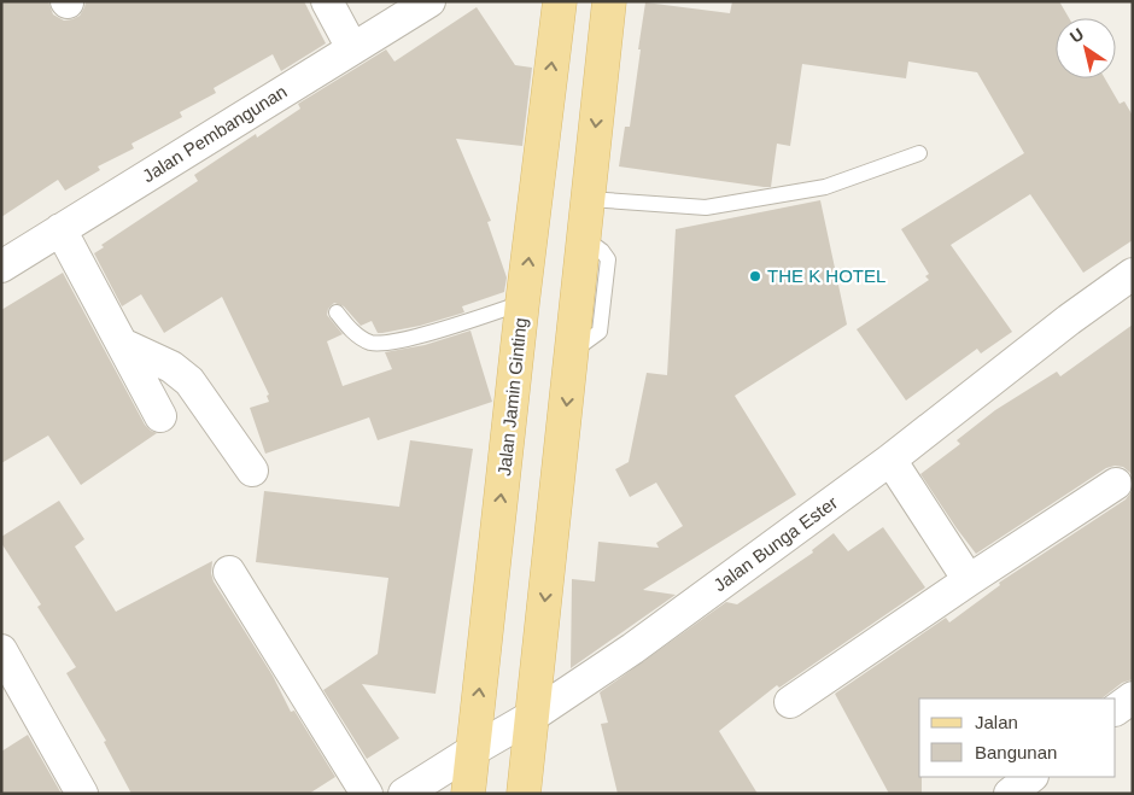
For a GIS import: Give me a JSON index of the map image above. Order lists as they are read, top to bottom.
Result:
{
  "streets": {
    "main road": ["Jalan Jamin Ginting"],
    "street": ["Jalan Pembangunan", "Jalan Bunga Ester"]
  },
  "crossings": [
    ["Jalan Jamin Ginting", "Jalan Bunga Ester"]
  ],
  "places": ["THE K HOTEL"],
  "legend": ["Jalan", "Bangunan"],
  "north": "top left"
}
